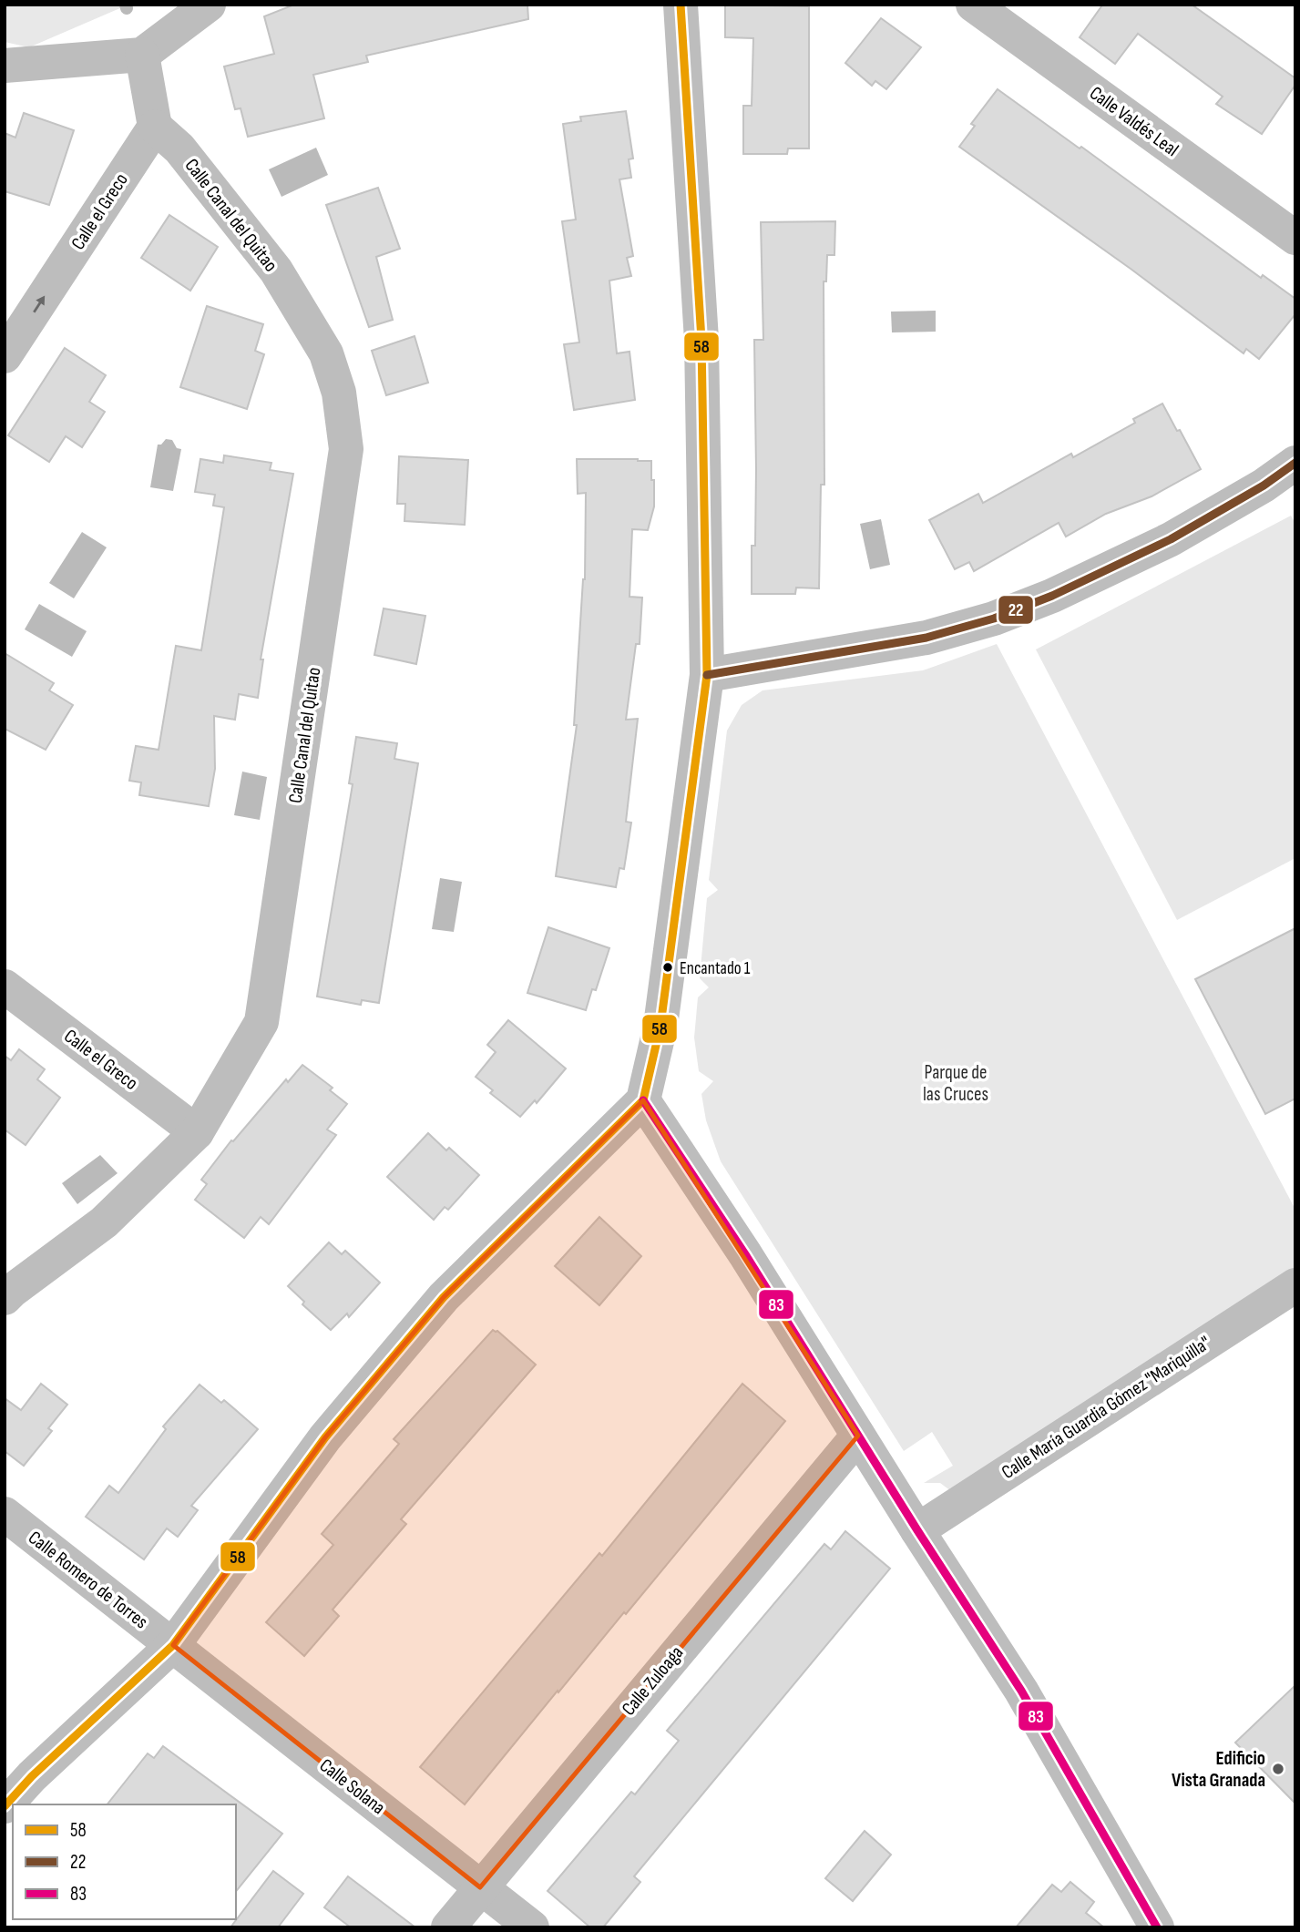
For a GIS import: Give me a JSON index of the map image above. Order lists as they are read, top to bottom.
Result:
{
  "streets": {
    "street": [
      "Calle Valdés Leal",
      "Calle el Greco",
      "Calle Canal del Quitao",
      "Calle María Guardia Gómez \"Mariquilla\"",
      "Calle Romero de Torres",
      "Calle Zuloaga",
      "Calle Solana"
    ]
  },
  "crossings": [
    ["Calle el Greco", "Calle Canal del Quitao"],
    ["Calle Romero de Torres", "Calle Solana"],
    ["Calle Zuloaga", "Calle Solana"]
  ],
  "one_way": ["Calle el Greco"],
  "parks": ["Parque de las Cruces"],
  "places": ["Encantado 1", "Edificio Vista Granada"],
  "lines": ["transit line 58", "transit line 22", "transit line 83"],
  "legend": ["58", "22", "83"]
}
